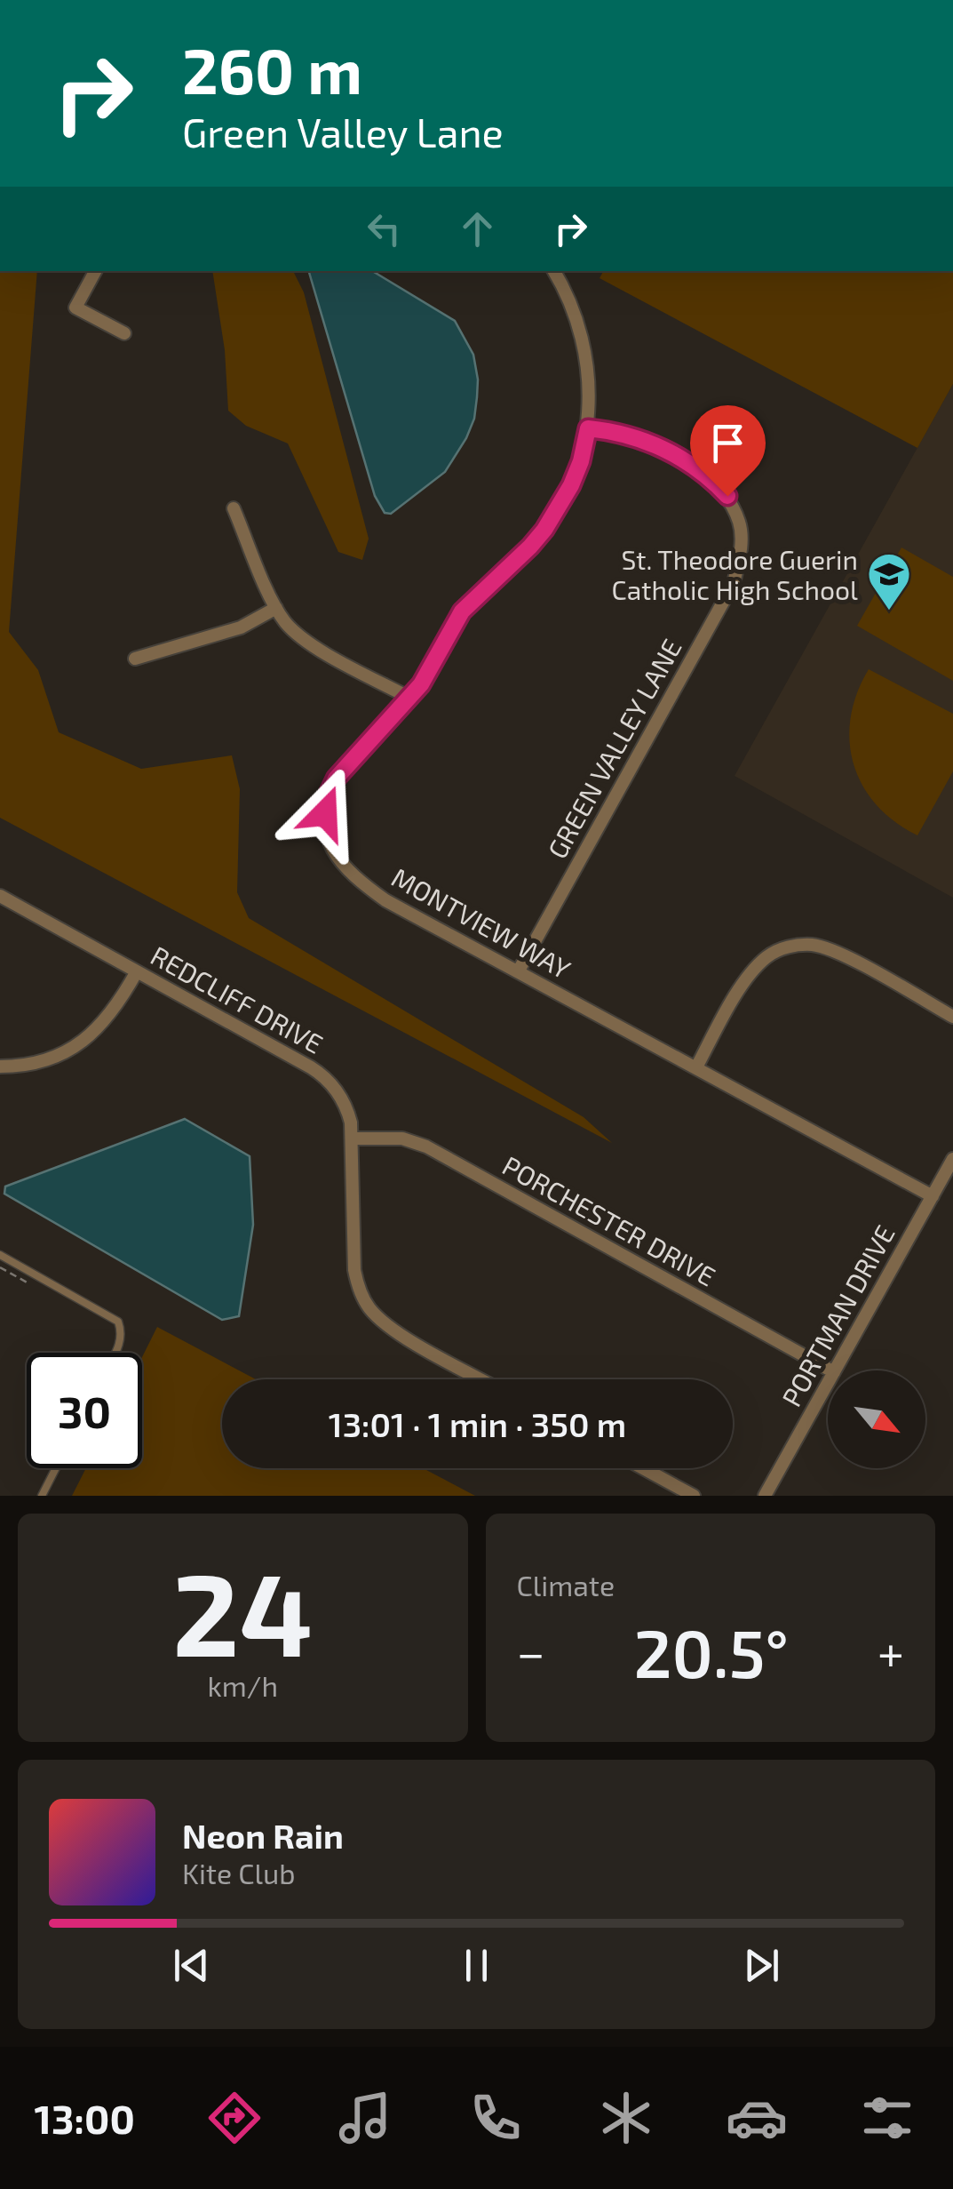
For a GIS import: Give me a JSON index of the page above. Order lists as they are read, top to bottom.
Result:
{
  "streets": {
    "street": [
      "GREEN VALLEY LANE",
      "MONTVIEW WAY",
      "REDCLIFF DRIVE",
      "PORCHESTER DRIVE",
      "PORTMAN DRIVE"
    ]
  },
  "crossings": [
    ["GREEN VALLEY LANE", "MONTVIEW WAY"],
    ["MONTVIEW WAY", "PORTMAN DRIVE"],
    ["REDCLIFF DRIVE", "PORCHESTER DRIVE"]
  ],
  "places": {
    "school or university": ["St. Theodore Guerin Catholic High School"]
  },
  "north": "bottom right",
  "page": {
    "turn": ["260 m", "Green Valley Lane"],
    "limit": "30",
    "trip": "13:01 · 1 min · 350 m",
    "tile": [
      ["24", "km/h"],
      "Climate"
    ],
    "heat": ["−", "20.5°", "+"],
    "song": ["Neon Rain", "Kite Club"],
    "tabs": "13:00"
  }
}
